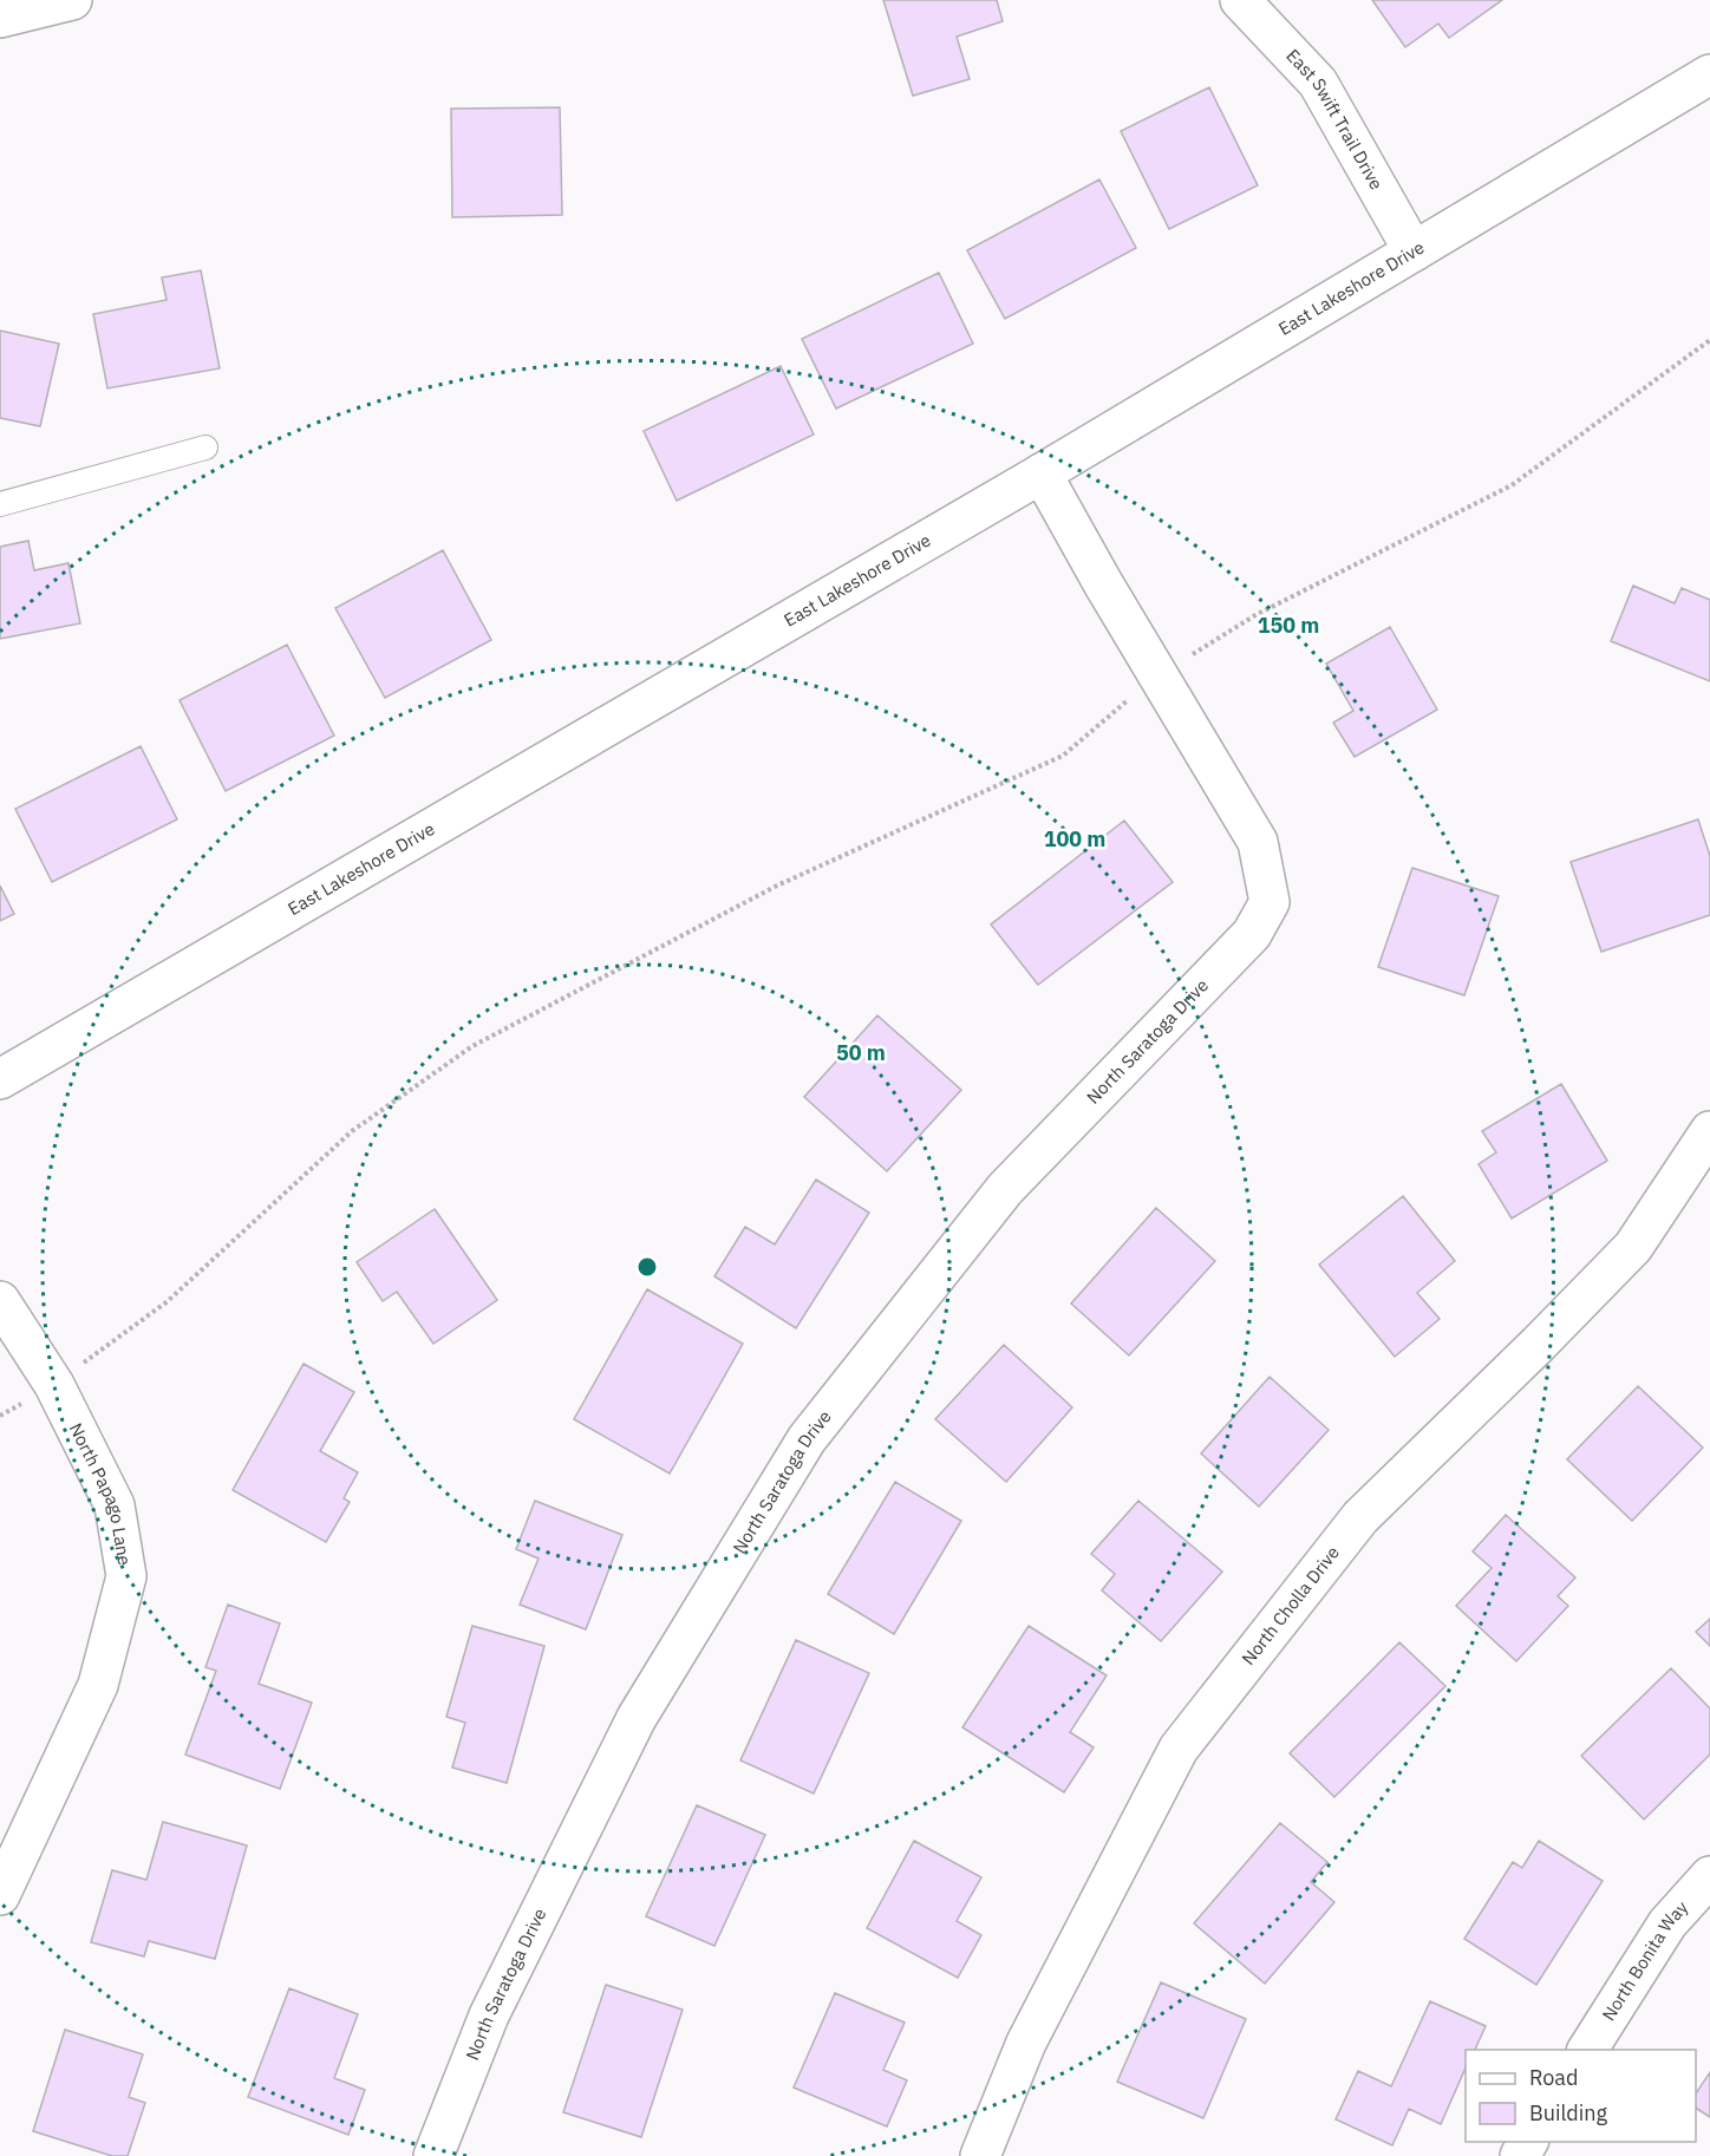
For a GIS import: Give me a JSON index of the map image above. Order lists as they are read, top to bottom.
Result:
{
  "streets": {
    "street": [
      "East Swift Trail Drive",
      "East Lakeshore Drive",
      "North Saratoga Drive",
      "North Papago Lane",
      "North Cholla Drive",
      "North Bonita Way"
    ]
  },
  "crossings": [
    ["East Swift Trail Drive", "East Lakeshore Drive"]
  ],
  "legend": ["Road", "Building"],
  "rings": ["150 m", "100 m", "50 m"]
}
